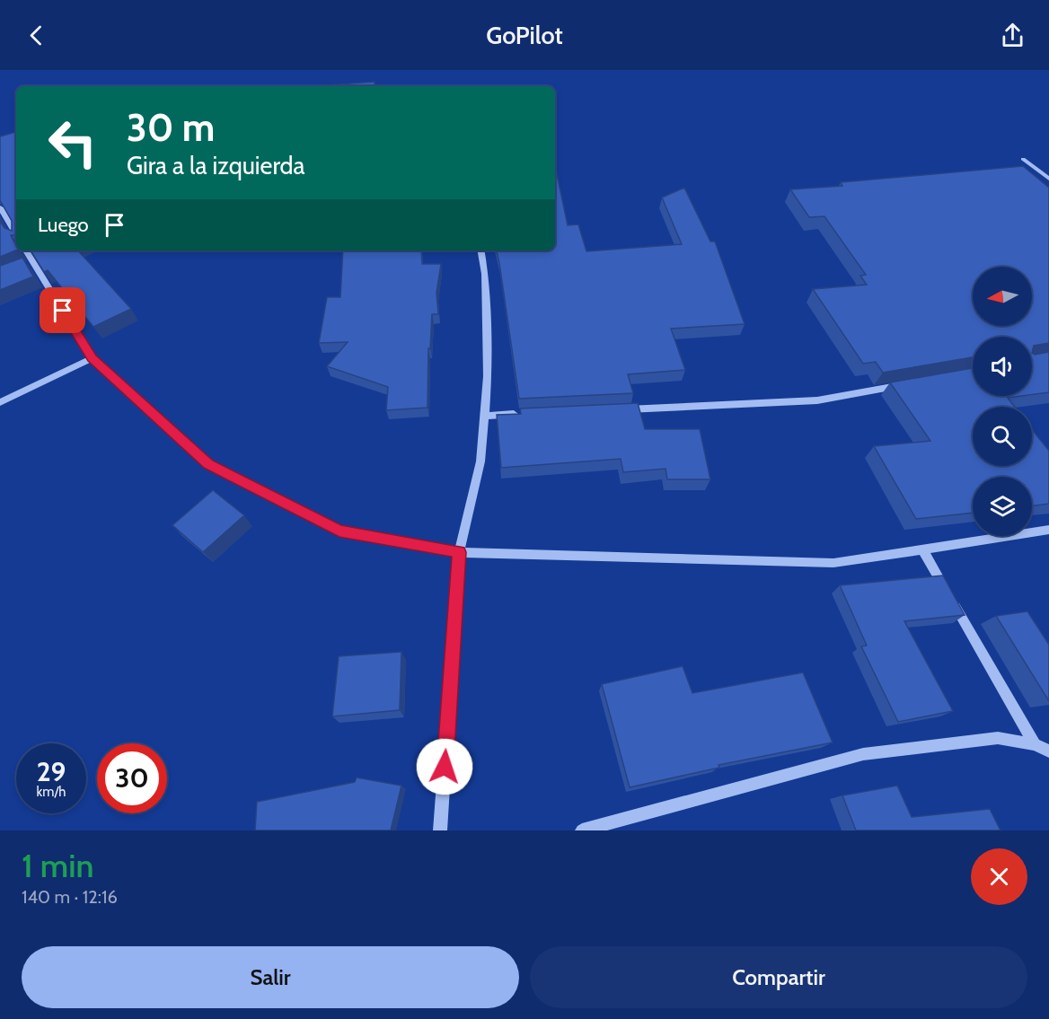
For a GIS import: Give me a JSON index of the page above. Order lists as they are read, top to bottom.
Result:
{
  "north": "left",
  "page": {
    "header": "GoPilot",
    "turn": ["30 m", "Gira a la izquierda"],
    "then": "Luego",
    "speed": "29 km/h",
    "limit": "30",
    "heading": ["1 min", "140 m · 12:16"],
    "buttons": ["Salir", "Compartir"]
  }
}
